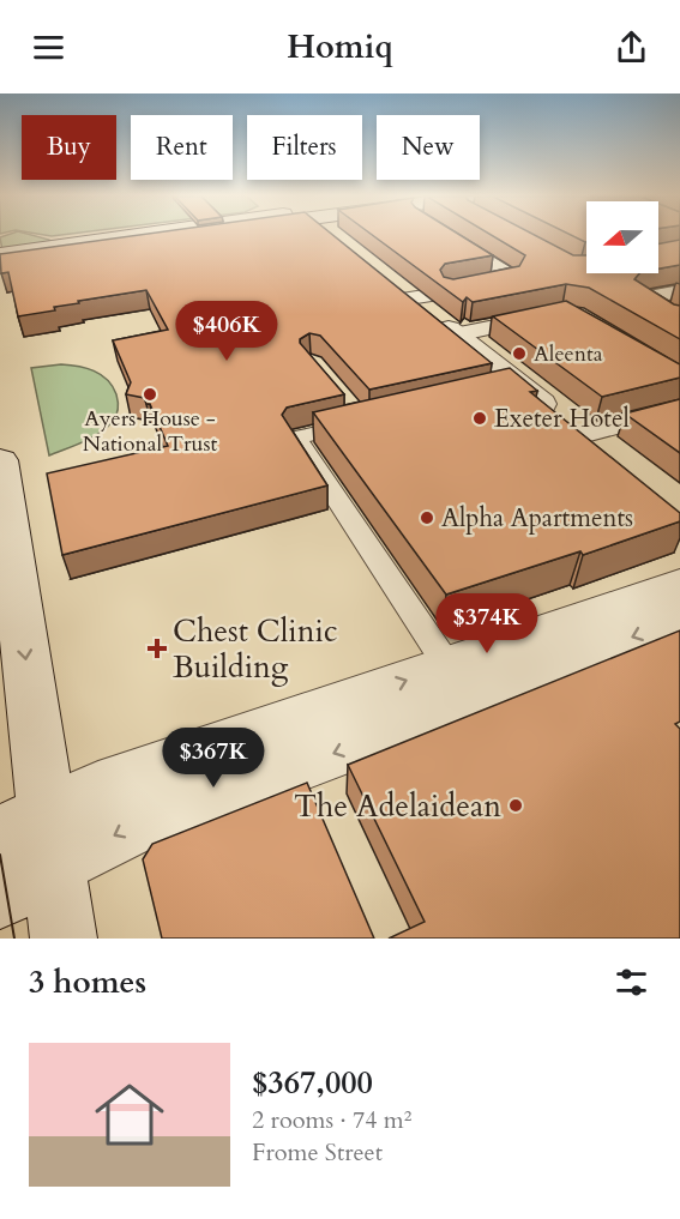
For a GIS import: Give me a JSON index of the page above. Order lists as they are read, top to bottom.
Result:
{
  "places": {
    "other": [
      "Aleenta",
      "Ayers House - National Trust",
      "Exeter Hotel",
      "Alpha Apartments",
      "The Adelaidean"
    ],
    "health": ["Chest Clinic Building"]
  },
  "north": "left",
  "page": {
    "header": "Homiq",
    "chip": [
      "Buy",
      "Rent",
      "Filters",
      "New"
    ],
    "price": ["$406K", "$374K", "$367K"],
    "heading": "3 homes",
    "list": [
      {
        "name": "$367,000",
        "note": "2 rooms · 74 m² · Frome Street"
      }
    ]
  }
}
